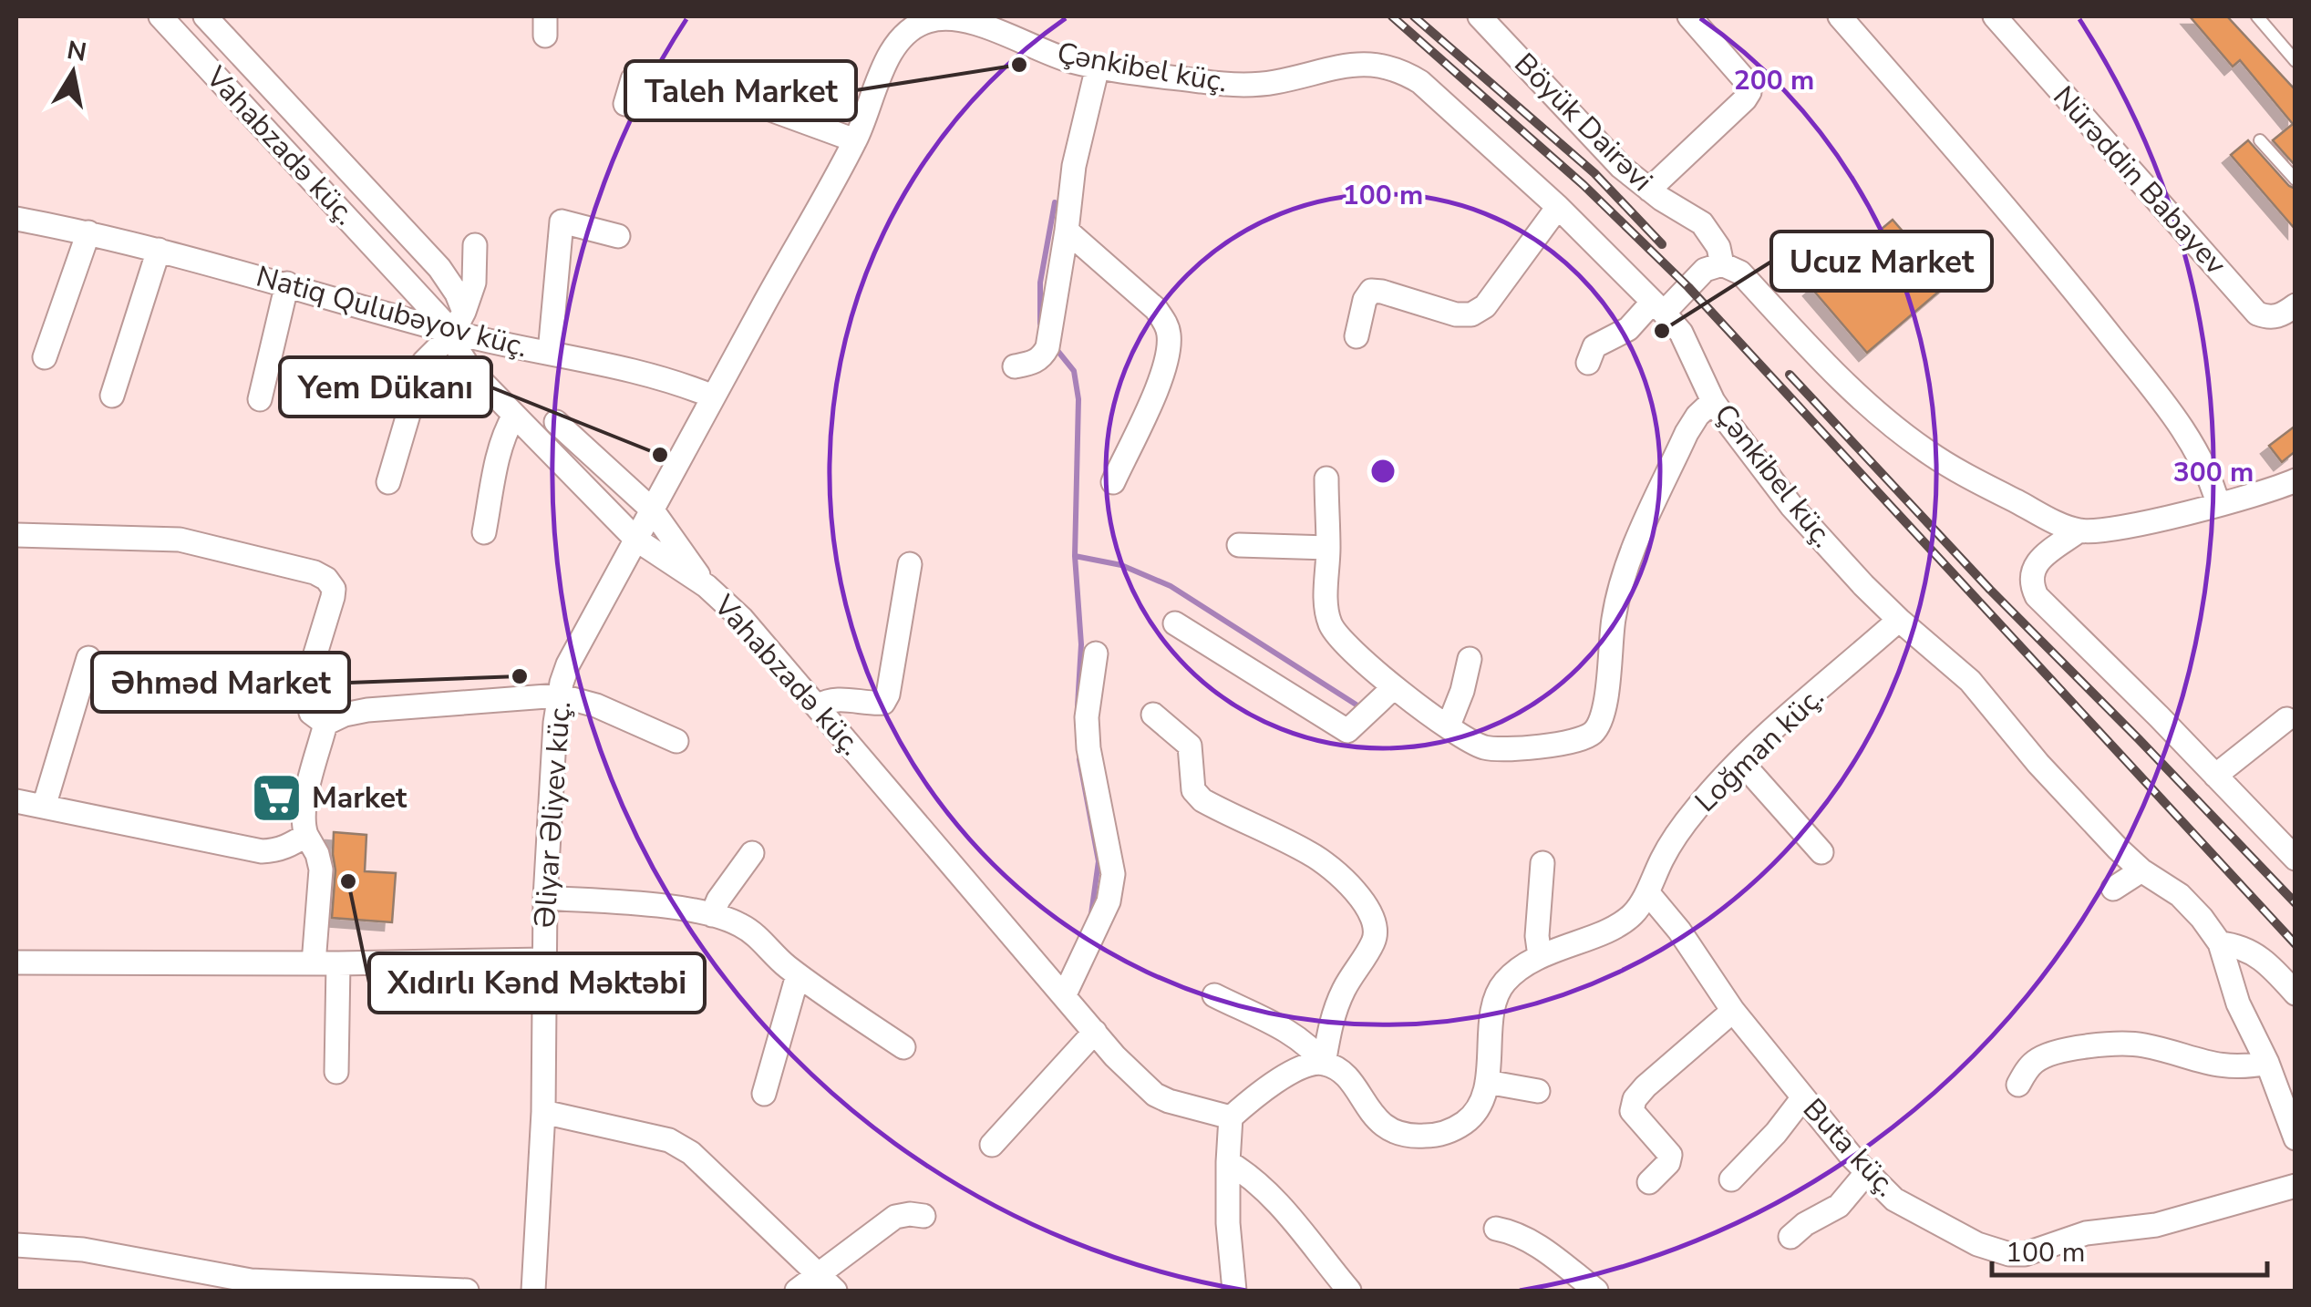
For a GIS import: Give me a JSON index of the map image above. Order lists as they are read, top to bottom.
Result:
{
  "streets": {
    "street": [
      "Çənkibel küç.",
      "Böyük Dairəvi",
      "Vahabzadə küç.",
      "Nürəddin Babayev",
      "Natiq Qulubəyov küç.",
      "Loğman küç.",
      "Əliyar Əliyev küç.",
      "Buta küç."
    ]
  },
  "crossings": [
    ["Çənkibel küç.", "Loğman küç."],
    ["Çənkibel küç.", "Əliyar Əliyev küç."],
    ["Vahabzadə küç.", "Natiq Qulubəyov küç."],
    ["Vahabzadə küç.", "Əliyar Əliyev küç."],
    ["Natiq Qulubəyov küç.", "Əliyar Əliyev küç."],
    ["Loğman küç.", "Buta küç."]
  ],
  "places": {
    "other": [
      "Taleh Market",
      "Ucuz Market",
      "Yem Dükanı",
      "Əhməd Market",
      "Xıdırlı Kənd Məktəbi"
    ],
    "supermarket": ["Market"]
  },
  "scale_bar": "100 m",
  "north": "top",
  "rings": ["200 m", "100 m", "300 m"]
}
